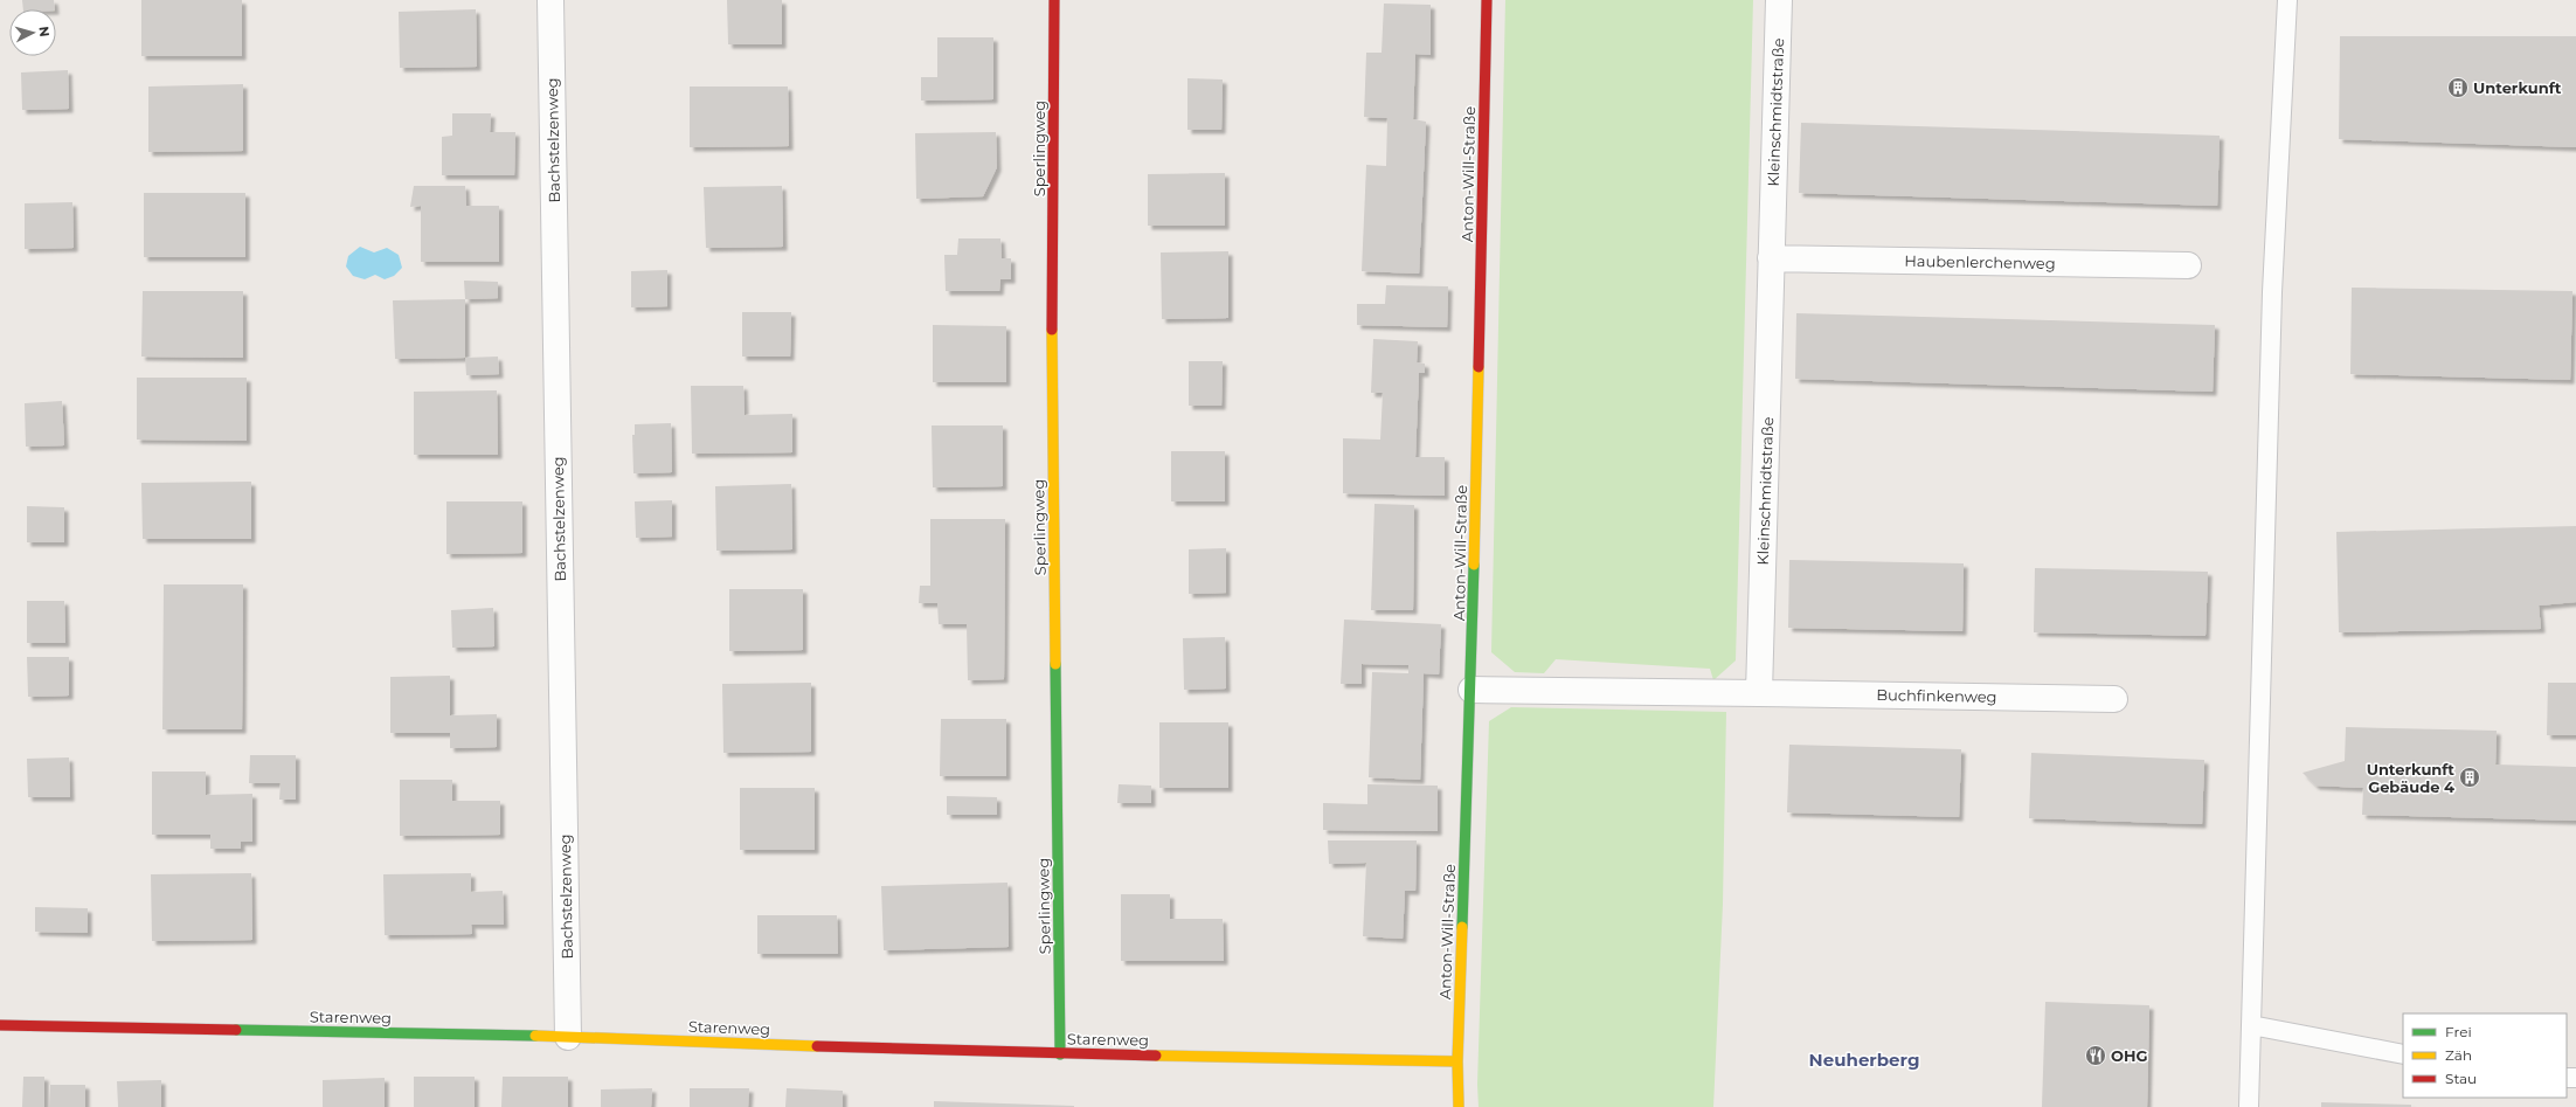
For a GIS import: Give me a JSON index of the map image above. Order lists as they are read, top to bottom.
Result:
{
  "streets": {
    "street": [
      "Kleinschmidtstraße",
      "Bachstelzenweg",
      "Sperlingweg",
      "Anton-Will-Straße",
      "Haubenlerchenweg",
      "Buchfinkenweg",
      "Starenweg"
    ]
  },
  "crossings": [
    ["Kleinschmidtstraße", "Haubenlerchenweg"],
    ["Kleinschmidtstraße", "Buchfinkenweg"],
    ["Bachstelzenweg", "Starenweg"],
    ["Sperlingweg", "Starenweg"],
    ["Anton-Will-Straße", "Starenweg"]
  ],
  "districts": ["Neuherberg"],
  "places": {
    "building": ["Unterkunft", "Unterkunft Gebäude 4"],
    "restaurant": ["OHG"]
  },
  "legend": ["Frei", "Zäh", "Stau"],
  "north": "right"
}
